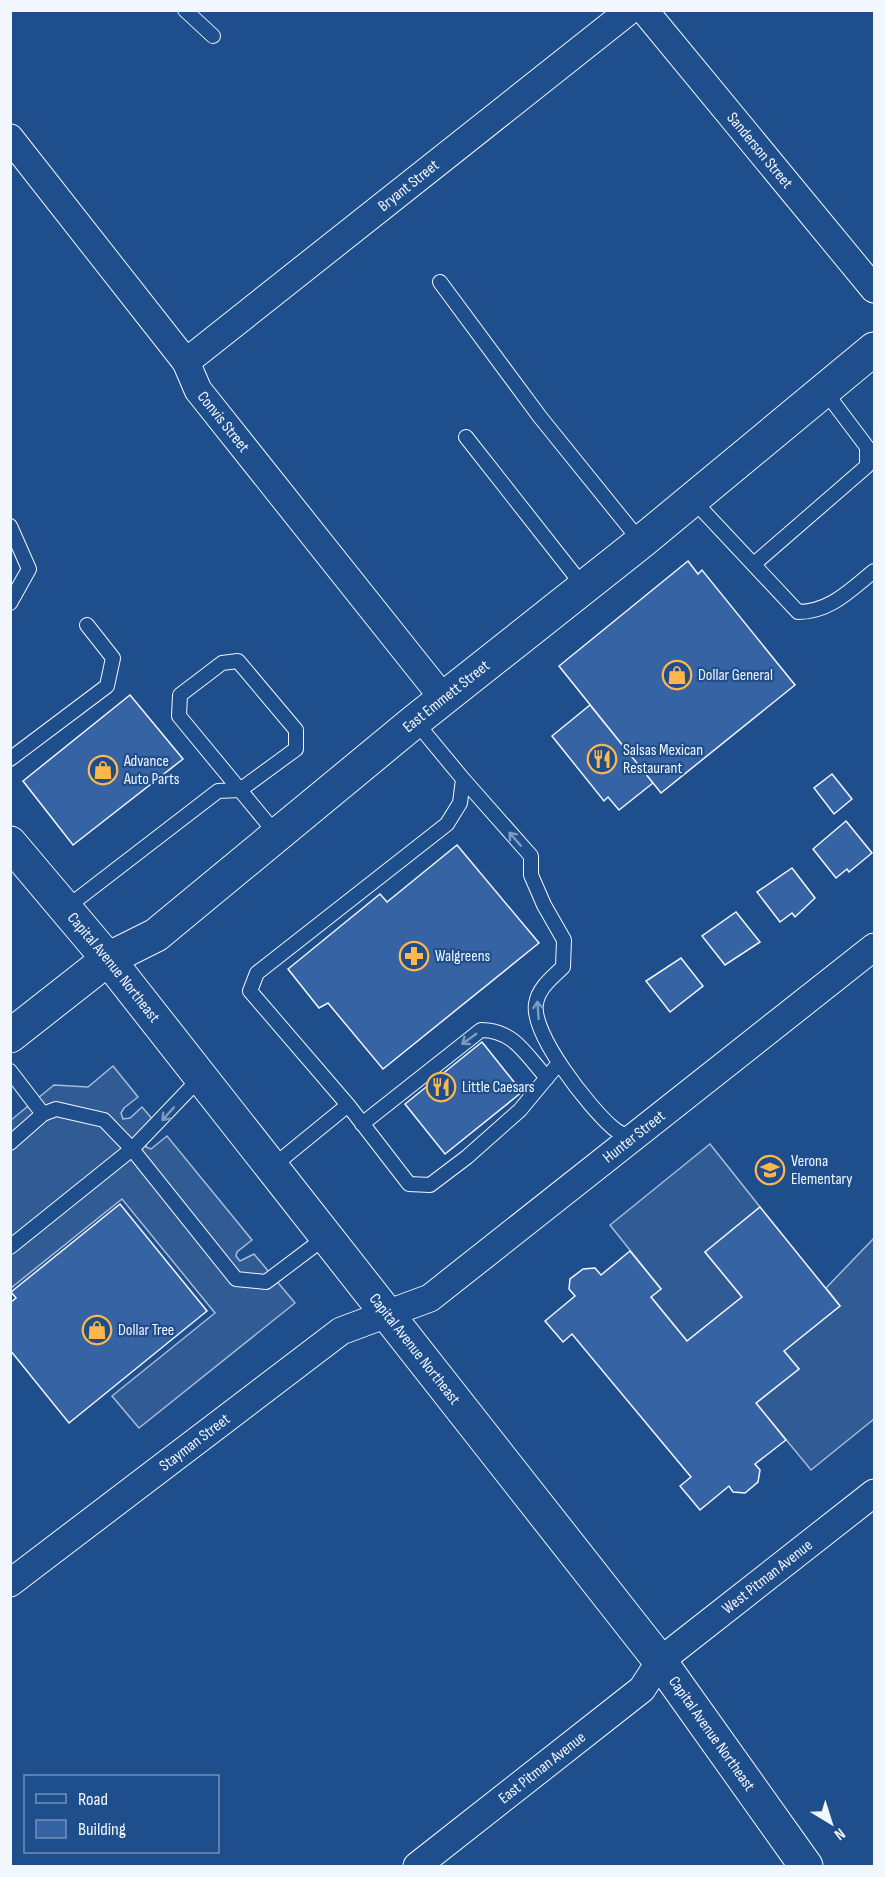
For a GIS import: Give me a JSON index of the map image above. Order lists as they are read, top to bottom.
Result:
{
  "streets": {
    "main road": ["East Emmett Street", "Capital Avenue Northeast"],
    "street": [
      "Sanderson Street",
      "Bryant Street",
      "Convis Street",
      "Hunter Street",
      "Stayman Street",
      "West Pitman Avenue",
      "East Pitman Avenue"
    ]
  },
  "crossings": [
    ["Bryant Street", "Convis Street"],
    ["Convis Street", "East Emmett Street"],
    ["East Emmett Street", "Capital Avenue Northeast"],
    ["Capital Avenue Northeast", "Hunter Street"],
    ["Capital Avenue Northeast", "Stayman Street"],
    ["Capital Avenue Northeast", "West Pitman Avenue"],
    ["Capital Avenue Northeast", "East Pitman Avenue"],
    ["Hunter Street", "Stayman Street"],
    ["West Pitman Avenue", "East Pitman Avenue"]
  ],
  "places": {
    "shop": ["Dollar General", "Advance Auto Parts", "Dollar Tree"],
    "restaurant": ["Salsas Mexican Restaurant", "Little Caesars"],
    "pharmacy": ["Walgreens"],
    "school or university": ["Verona Elementary"]
  },
  "legend": ["Road", "Building"],
  "north": "bottom right"
}
